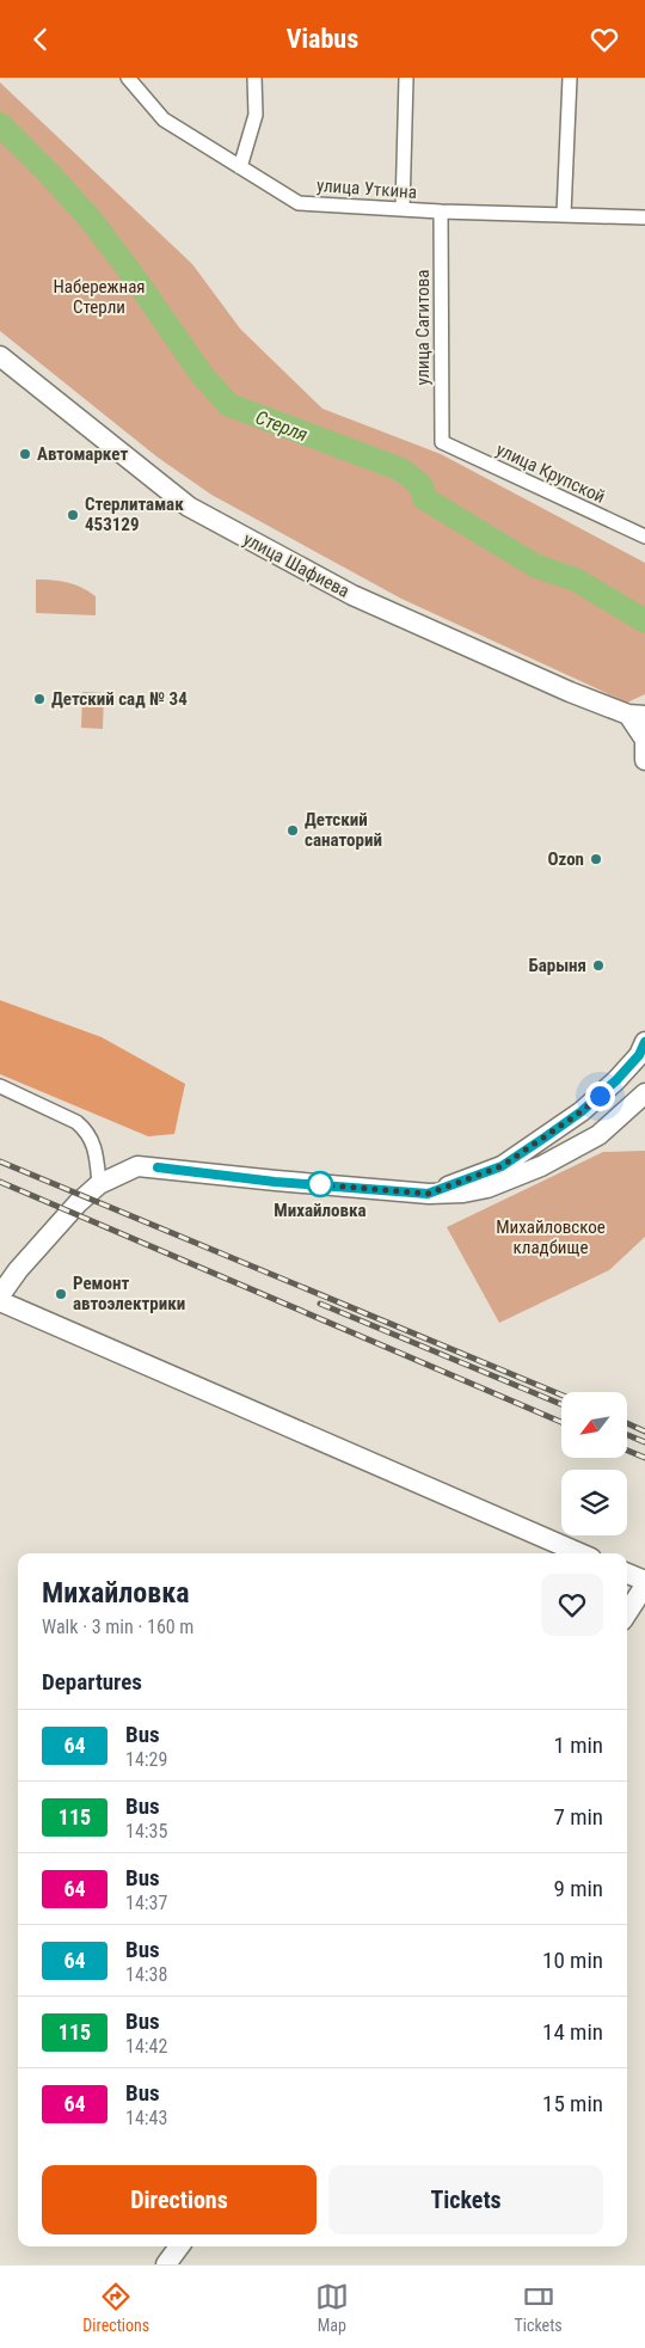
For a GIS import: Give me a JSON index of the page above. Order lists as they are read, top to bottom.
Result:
{
  "streets": {
    "street": [
      "улица Уткина",
      "улица Сагитова",
      "улица Крупской",
      "улица Шафиева"
    ]
  },
  "crossings": [
    ["улица Уткина", "улица Сагитова"],
    ["улица Сагитова", "улица Крупской"]
  ],
  "water": ["Стерля"],
  "parks": ["Набережная Стерли", "Михайловское кладбище"],
  "places": [
    "Автомаркет",
    "Стерлитамак 453129",
    "Детский сад № 34",
    "Детский санаторий",
    "Ozon",
    "Барыня",
    "Михайловка",
    "Ремонт автоэлектрики"
  ],
  "lines": ["bus line 64"],
  "north": "bottom left",
  "page": {
    "header": "Viabus",
    "heading": [
      ["Михайловка", "Walk · 3 min · 160 m"],
      "Departures"
    ],
    "list": [
      {
        "mark": "64",
        "name": "Bus",
        "note": "14:29",
        "value": "1 min"
      },
      {
        "mark": "115",
        "name": "Bus",
        "note": "14:35",
        "value": "7 min"
      },
      {
        "mark": "64",
        "name": "Bus",
        "note": "14:37",
        "value": "9 min"
      },
      {
        "mark": "64",
        "name": "Bus",
        "note": "14:38",
        "value": "10 min"
      },
      {
        "mark": "115",
        "name": "Bus",
        "note": "14:42",
        "value": "14 min"
      },
      {
        "mark": "64",
        "name": "Bus",
        "note": "14:43",
        "value": "15 min"
      }
    ],
    "buttons": ["Directions", "Tickets"],
    "tabs": ["Directions", "Map", "Tickets"]
  }
}
